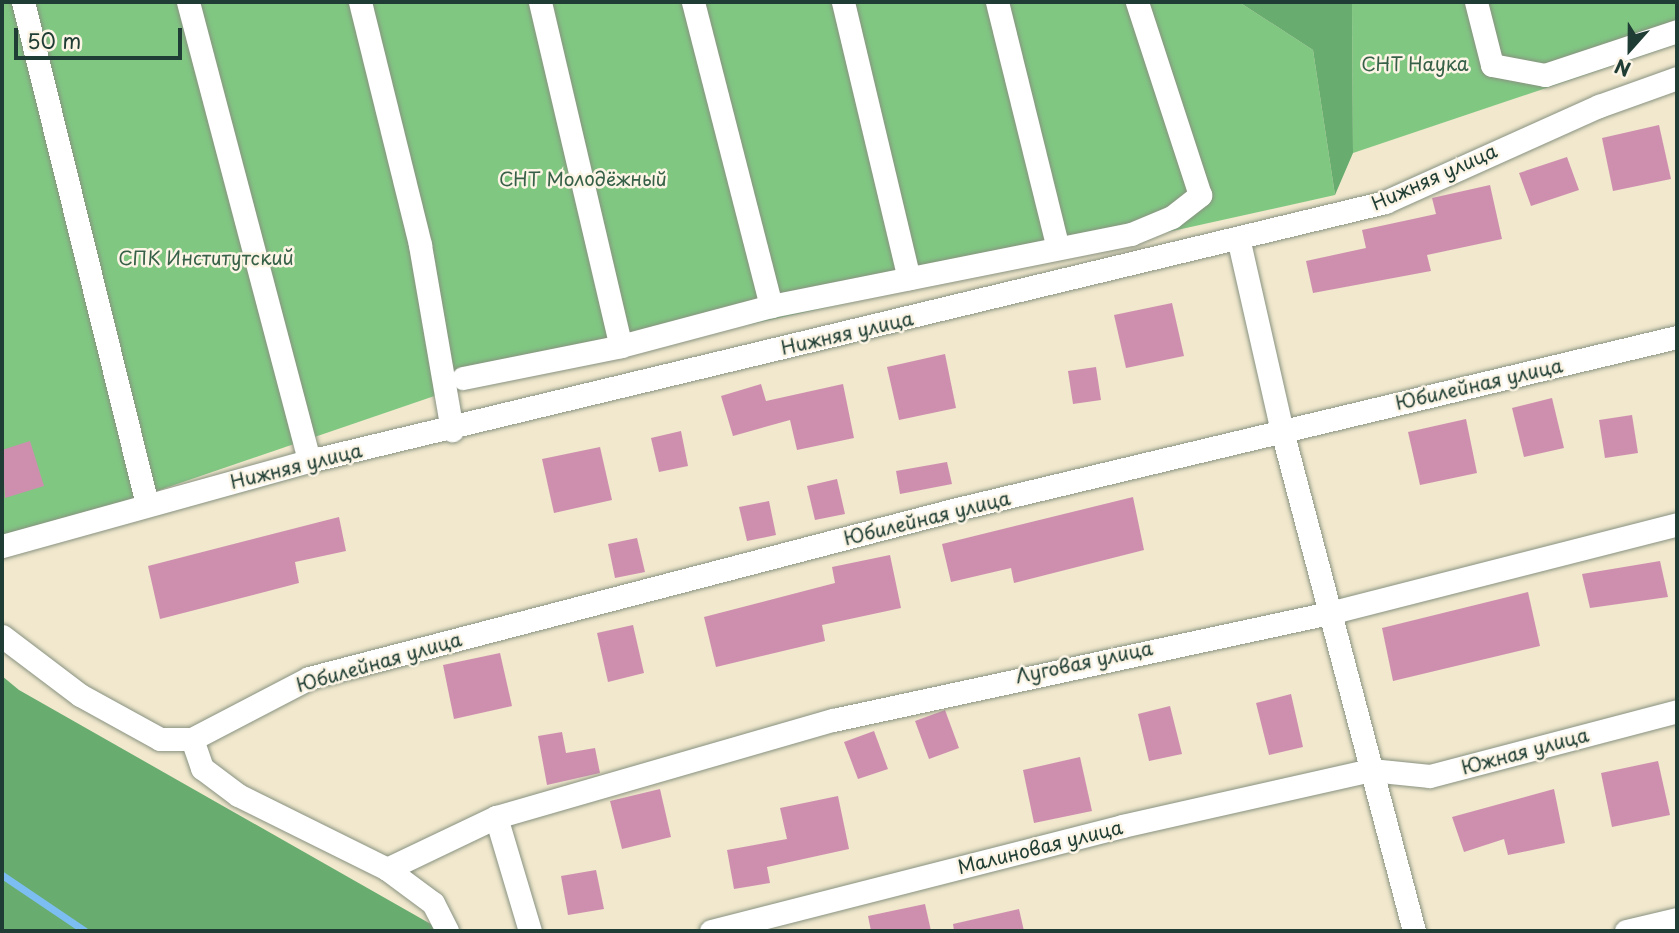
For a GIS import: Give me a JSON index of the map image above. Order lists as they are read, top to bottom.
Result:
{
  "streets": {
    "street": [
      "Нижняя улица",
      "Юбилейная улица",
      "Луговая улица",
      "Южная улица",
      "Малиновая улица"
    ]
  },
  "crossings": [
    ["Южная улица", "Малиновая улица"]
  ],
  "parks": ["СНТ Наука", "СНТ Молодёжный", "СПК Институтский"],
  "scale_bar": "50 m",
  "north": "bottom"
}
